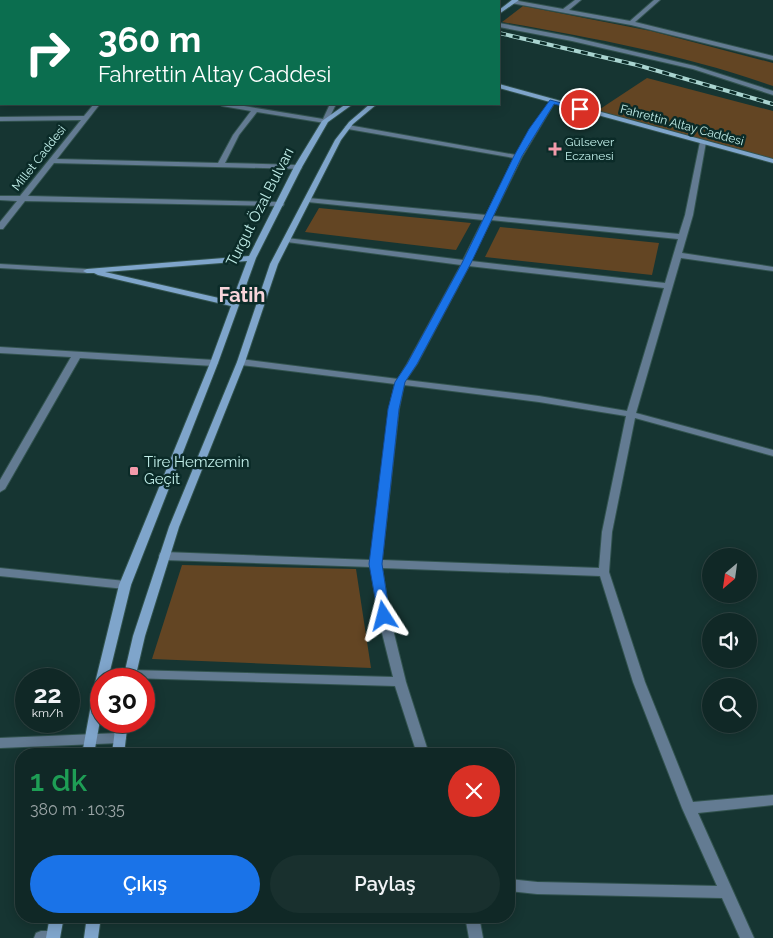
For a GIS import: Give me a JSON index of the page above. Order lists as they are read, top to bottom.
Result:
{
  "streets": {
    "main road": ["Fahrettin Altay Caddesi", "Turgut Özal Bulvarı"],
    "street": ["Millet Caddesi"]
  },
  "districts": ["Fatih"],
  "places": {
    "health": ["Gülsever Eczanesi"],
    "transit": ["Tire Hemzemin Geçit"]
  },
  "north": "bottom left",
  "page": {
    "turn": ["360 m", "Fahrettin Altay Caddesi"],
    "speed": "22 km/h",
    "limit": "30",
    "heading": ["1 dk", "380 m · 10:35"],
    "buttons": ["Çıkış", "Paylaş"]
  }
}
